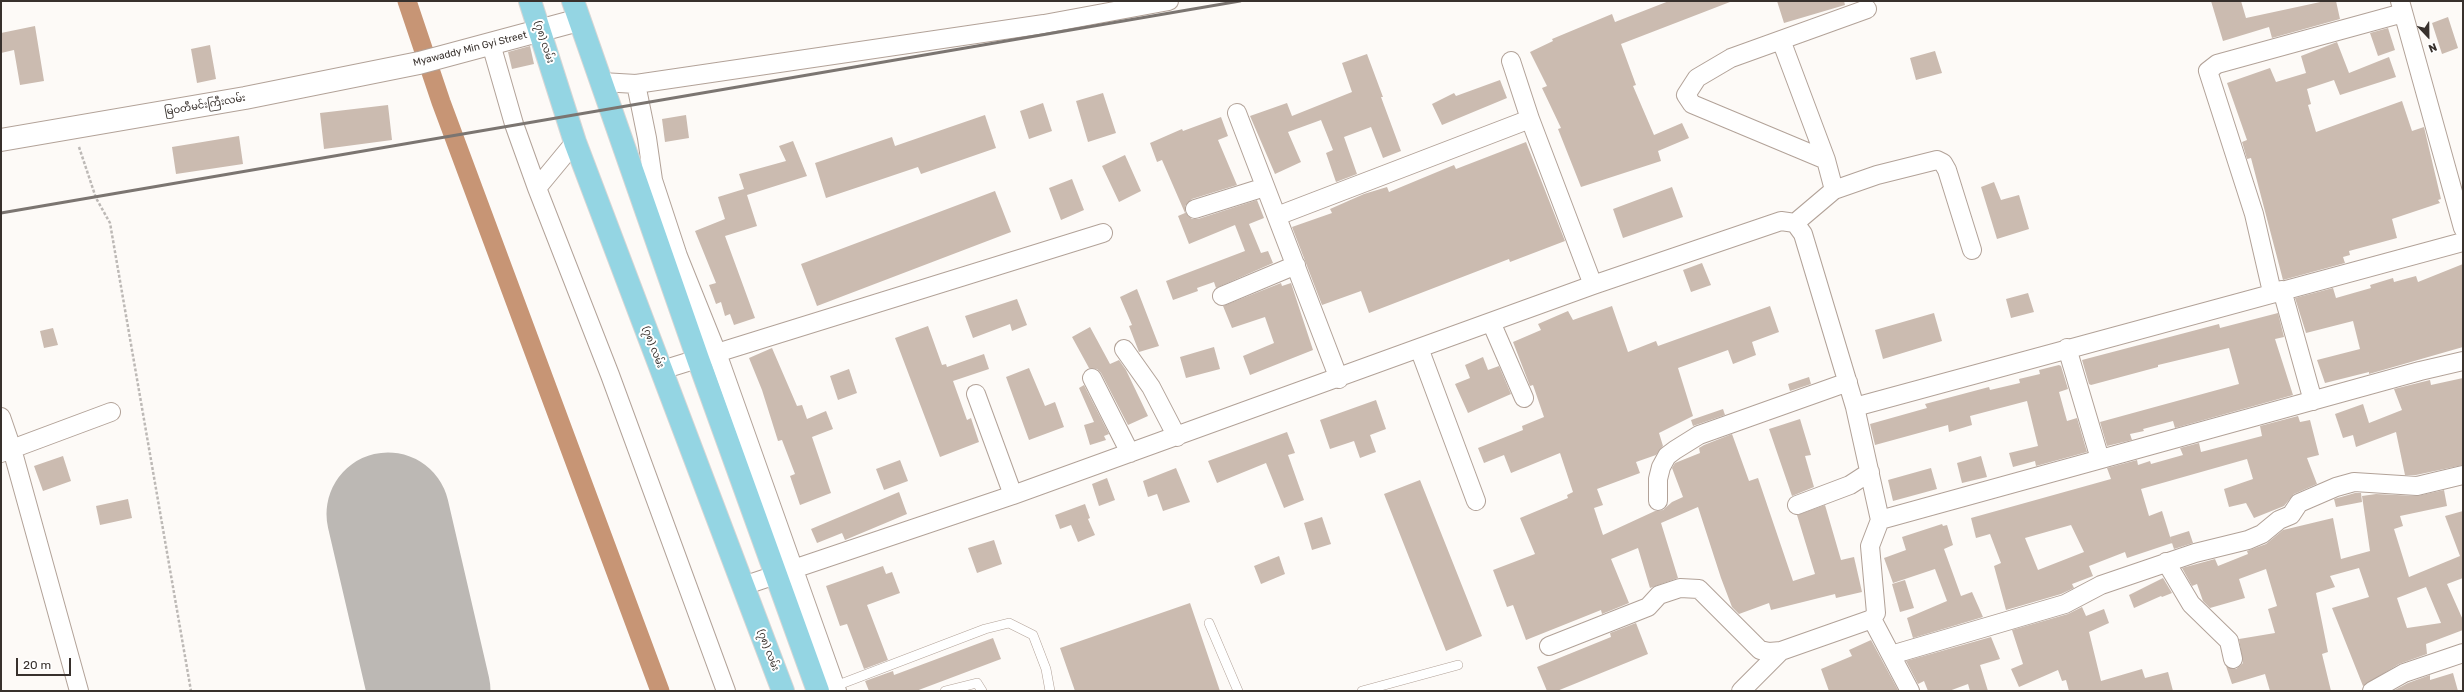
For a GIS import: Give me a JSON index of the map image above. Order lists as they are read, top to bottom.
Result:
{
  "streets": {
    "main road": ["(၇၈) လမ်း", "Myawaddy Min Gyi Street", "မြဝတီမင်းကြီးလမ်း"]
  },
  "crossings": [
    ["(၇၈) လမ်း", "Myawaddy Min Gyi Street"],
    ["Myawaddy Min Gyi Street", "မြဝတီမင်းကြီးလမ်း"]
  ],
  "scale_bar": "20 m",
  "north": "bottom"
}
